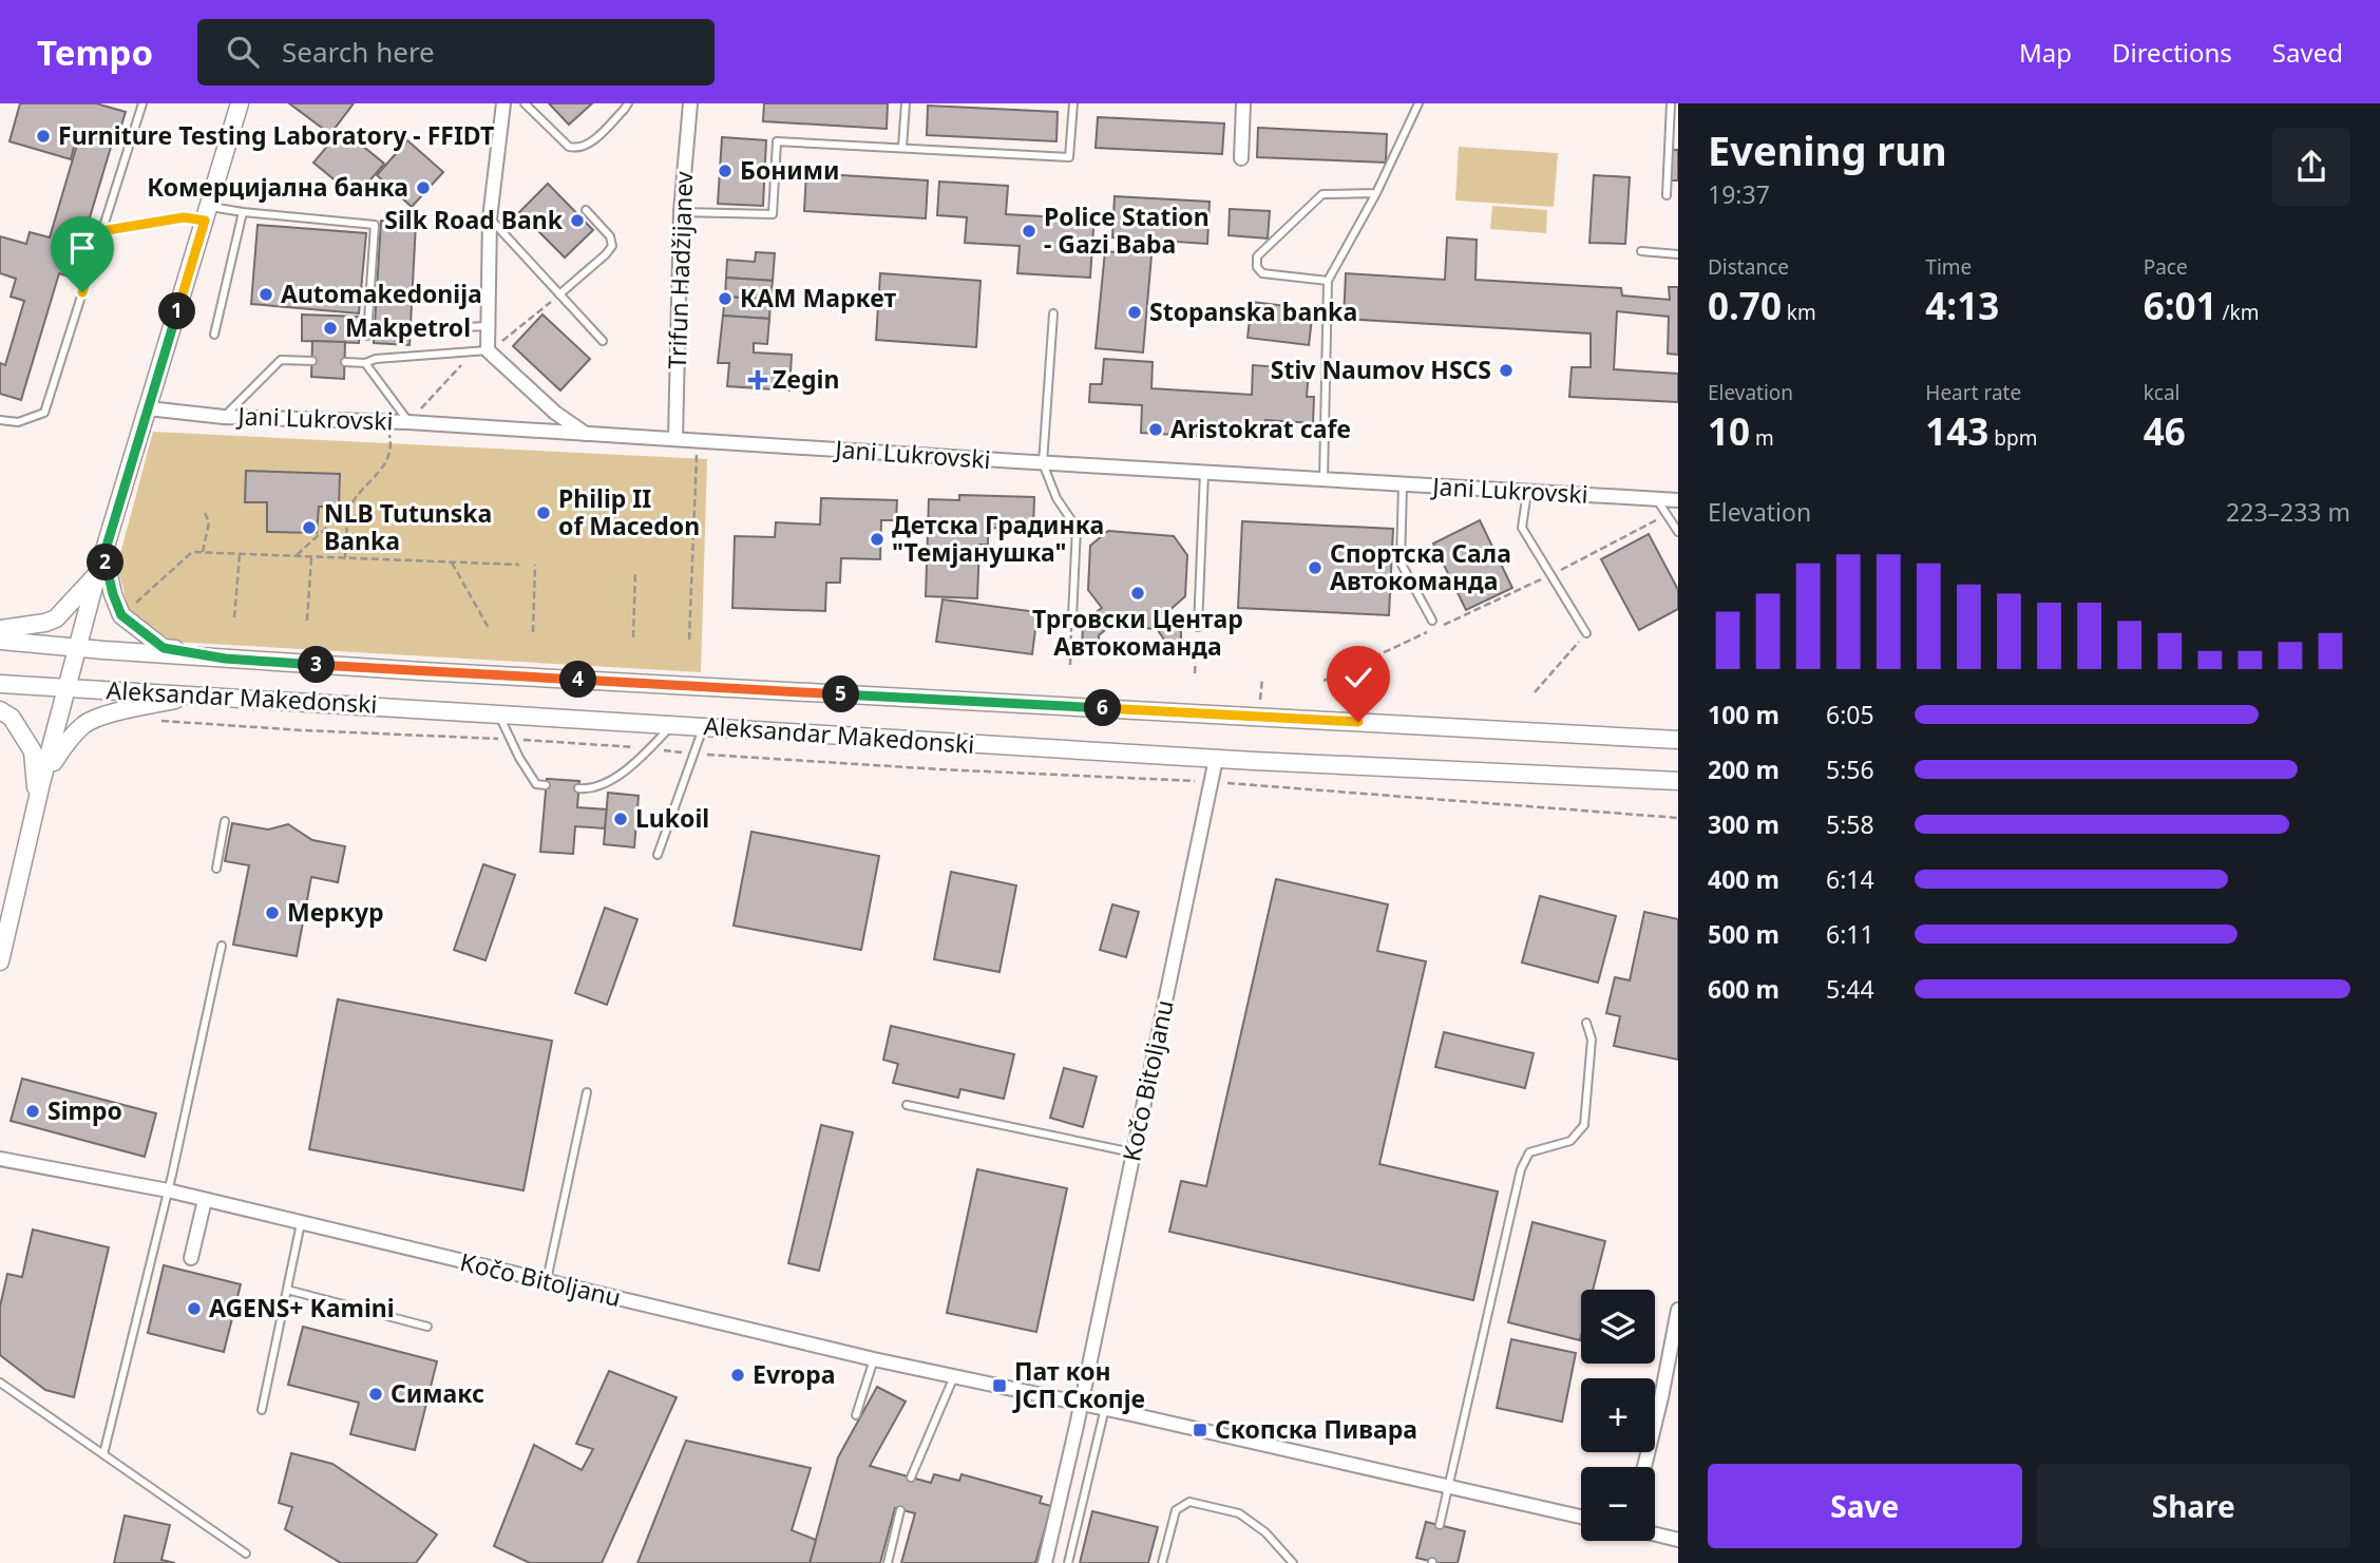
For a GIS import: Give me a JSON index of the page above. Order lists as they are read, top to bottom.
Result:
{
  "streets": {
    "street": [
      "Trifun Hadžijanev",
      "Jani Lukrovski",
      "Aleksandar Makedonski",
      "Kočo Bitoljanu"
    ]
  },
  "crossings": [
    ["Trifun Hadžijanev", "Jani Lukrovski"],
    ["Aleksandar Makedonski", "Kočo Bitoljanu"]
  ],
  "places": {
    "other": [
      "Furniture Testing Laboratory - FFIDT",
      "Боними",
      "Комерцијална банка",
      "Silk Road Bank",
      "Police Station - Gazi Baba",
      "Automakedonija",
      "КАМ Маркет",
      "Stopanska banka",
      "Makpetrol",
      "Stiv Naumov HSCS",
      "Aristokrat cafe",
      "Philip II of Macedon",
      "NLB Tutunska Banka",
      "Детска Градинка \"Темјанушка\"",
      "Спортска Сала Автокоманда",
      "Трговски Центар Автокоманда",
      "Lukoil",
      "Меркур",
      "Simpo",
      "AGENS+ Kamini",
      "Evropa",
      "Симакс"
    ],
    "health": ["Zegin"],
    "transit": ["Пат кон ЈСП Скопје", "Скопска Пивара"]
  },
  "page": {
    "header": "Tempo",
    "search": "Search here",
    "nav": ["Map", "Directions", "Saved"],
    "heading": ["Evening run", "19:37"],
    "stats": [
      ["Distance", "0.70 km"],
      ["Time", "4:13"],
      ["Pace", "6:01 /km"],
      ["Elevation", "10 m"],
      ["Heart rate", "143 bpm"],
      ["kcal", "46"]
    ],
    "pins": [
      "1",
      "2",
      "3",
      "4",
      "5",
      "6"
    ],
    "chart": ["Elevation", "223–233 m"],
    "list": [
      {
        "name": "100 m",
        "note": "6:05"
      },
      {
        "name": "200 m",
        "note": "5:56"
      },
      {
        "name": "300 m",
        "note": "5:58"
      },
      {
        "name": "400 m",
        "note": "6:14"
      },
      {
        "name": "500 m",
        "note": "6:11"
      },
      {
        "name": "600 m",
        "note": "5:44"
      }
    ],
    "map_buttons": ["+", "−"],
    "buttons": ["Save", "Share"]
  }
}
